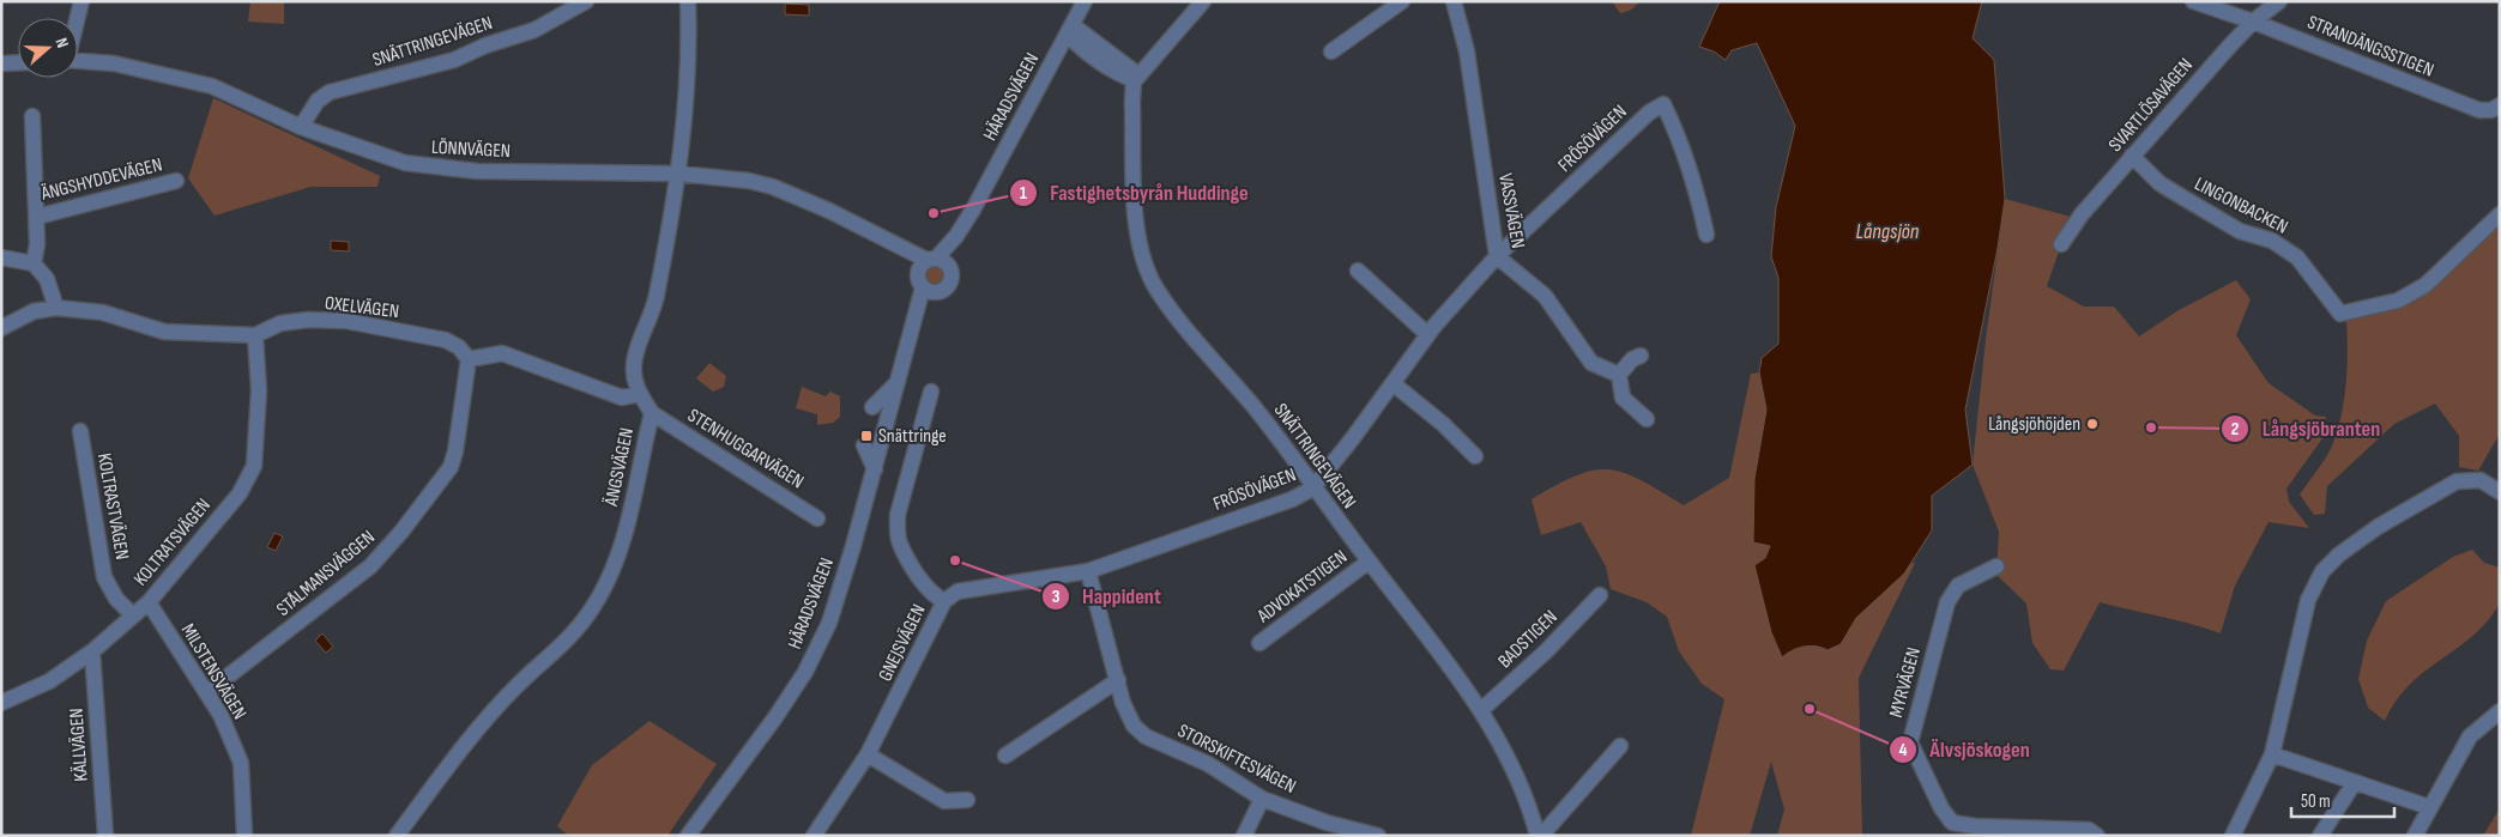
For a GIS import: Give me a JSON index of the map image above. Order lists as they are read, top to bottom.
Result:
{
  "streets": {
    "street": [
      "SNÄTTRINGEVÄGEN",
      "STRANDÄNGSSTIGEN",
      "HÄRADSVÄGEN",
      "SVARTLÖSAVÄGEN",
      "FRÖSÖVÄGEN",
      "LÖNNVÄGEN",
      "ÄNGSHYDDEVÄGEN",
      "LINGONBACKEN",
      "VASSVÄGEN",
      "OXELVÄGEN",
      "STENHUGGARVÄGEN",
      "ÄNGSVÄGEN",
      "KOLTRASTVÄGEN",
      "KOLTRATSVÄGEN",
      "STÅLMANSVÄGGEN",
      "ADVOKATSTIGEN",
      "BADSTIGEN",
      "GNEJSVÄGEN",
      "MILSTENSVÄGEN",
      "MYRVÄGEN",
      "KÄLLVÄGEN",
      "STORSKIFTESVÄGEN"
    ]
  },
  "crossings": [
    ["SNÄTTRINGEVÄGEN", "FRÖSÖVÄGEN"],
    ["SNÄTTRINGEVÄGEN", "LÖNNVÄGEN"],
    ["SNÄTTRINGEVÄGEN", "ADVOKATSTIGEN"],
    ["SNÄTTRINGEVÄGEN", "BADSTIGEN"],
    ["STRANDÄNGSSTIGEN", "SVARTLÖSAVÄGEN"],
    ["HÄRADSVÄGEN", "LÖNNVÄGEN"],
    ["SVARTLÖSAVÄGEN", "LINGONBACKEN"],
    ["FRÖSÖVÄGEN", "VASSVÄGEN"],
    ["FRÖSÖVÄGEN", "GNEJSVÄGEN"],
    ["LÖNNVÄGEN", "ÄNGSVÄGEN"],
    ["OXELVÄGEN", "KOLTRATSVÄGEN"],
    ["OXELVÄGEN", "STÅLMANSVÄGGEN"],
    ["STENHUGGARVÄGEN", "ÄNGSVÄGEN"],
    ["KOLTRASTVÄGEN", "KOLTRATSVÄGEN"],
    ["KOLTRATSVÄGEN", "MILSTENSVÄGEN"],
    ["KOLTRATSVÄGEN", "KÄLLVÄGEN"],
    ["STÅLMANSVÄGGEN", "MILSTENSVÄGEN"]
  ],
  "water": ["Långsjön"],
  "places": {
    "other": [
      "Fastighetsbyrån Huddinge",
      "Långsjöhöjden",
      "Långsjöbranten",
      "Happident",
      "Älvsjöskogen"
    ],
    "transit": ["Snättringe"]
  },
  "scale_bar": "50 m",
  "north": "right"
}
